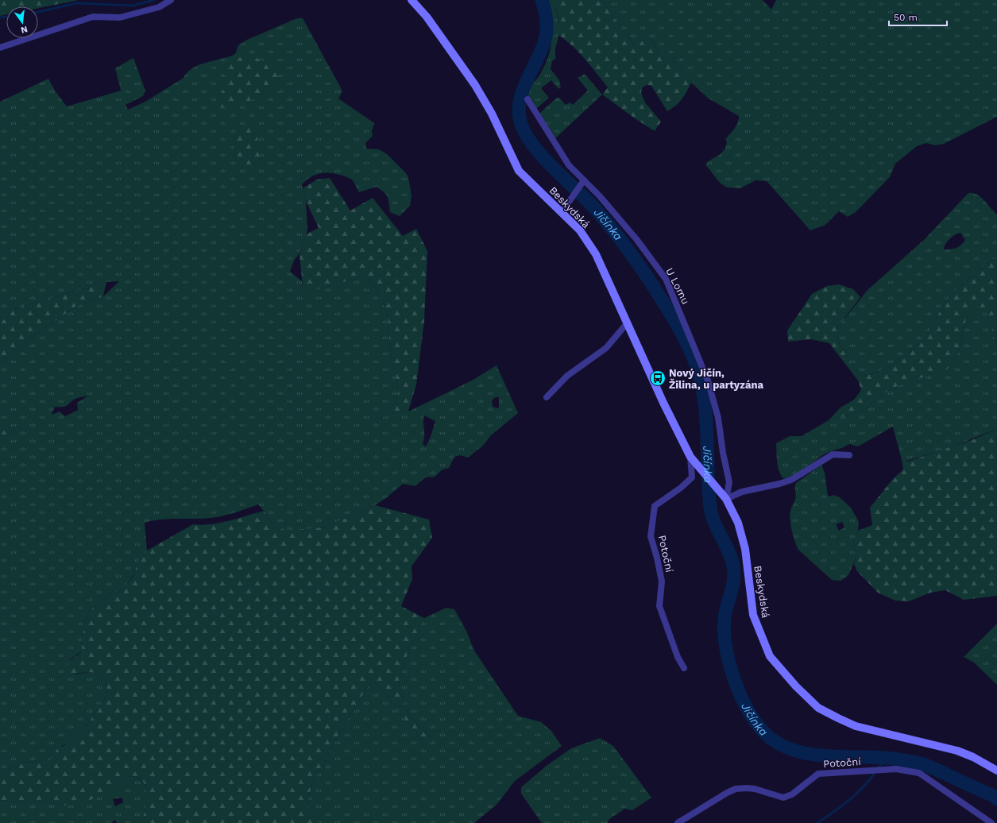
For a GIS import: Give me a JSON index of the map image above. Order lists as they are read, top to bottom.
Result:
{
  "streets": {
    "street": ["Beskydská", "U Lomu", "Potoční"]
  },
  "crossings": [
    ["Beskydská", "U Lomu"],
    ["Beskydská", "Potoční"]
  ],
  "water": ["Jičínka"],
  "places": {
    "bus stop": ["Nový Jičín, Žilina, u partyzána"]
  },
  "scale_bar": "50 m",
  "north": "bottom"
}
